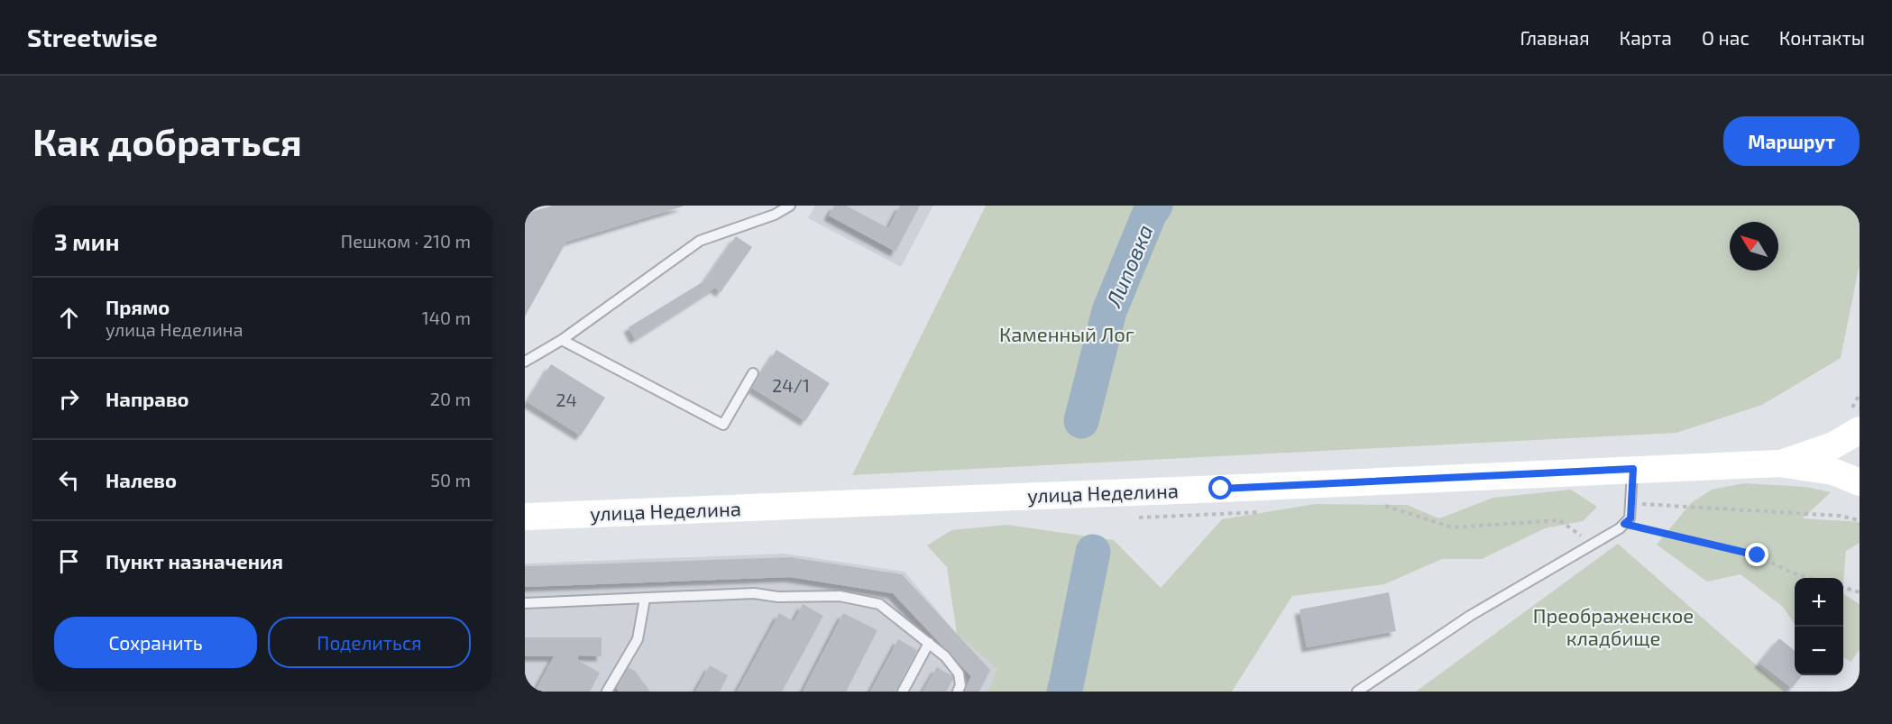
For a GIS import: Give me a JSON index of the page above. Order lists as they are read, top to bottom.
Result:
{
  "streets": {
    "street": ["улица Неделина"]
  },
  "water": ["Липовка"],
  "parks": ["Каменный Лог", "Преображенское кладбище"],
  "house_numbers": ["24/1", "24"],
  "north": "top left",
  "page": {
    "header": "Streetwise",
    "nav": [
      "Главная",
      "Карта",
      "О нас",
      "Контакты"
    ],
    "buttons": [
      "Маршрут",
      ["Сохранить", "Поделиться"]
    ],
    "title": "Как добраться",
    "heading": ["3 мин", "Пешком · 210 m"],
    "list": [
      ["Прямо", "улица Неделина", "140 m"],
      ["Направо", "20 m"],
      ["Налево", "50 m"],
      "Пункт назначения"
    ],
    "map_buttons": ["+", "−"]
  }
}
